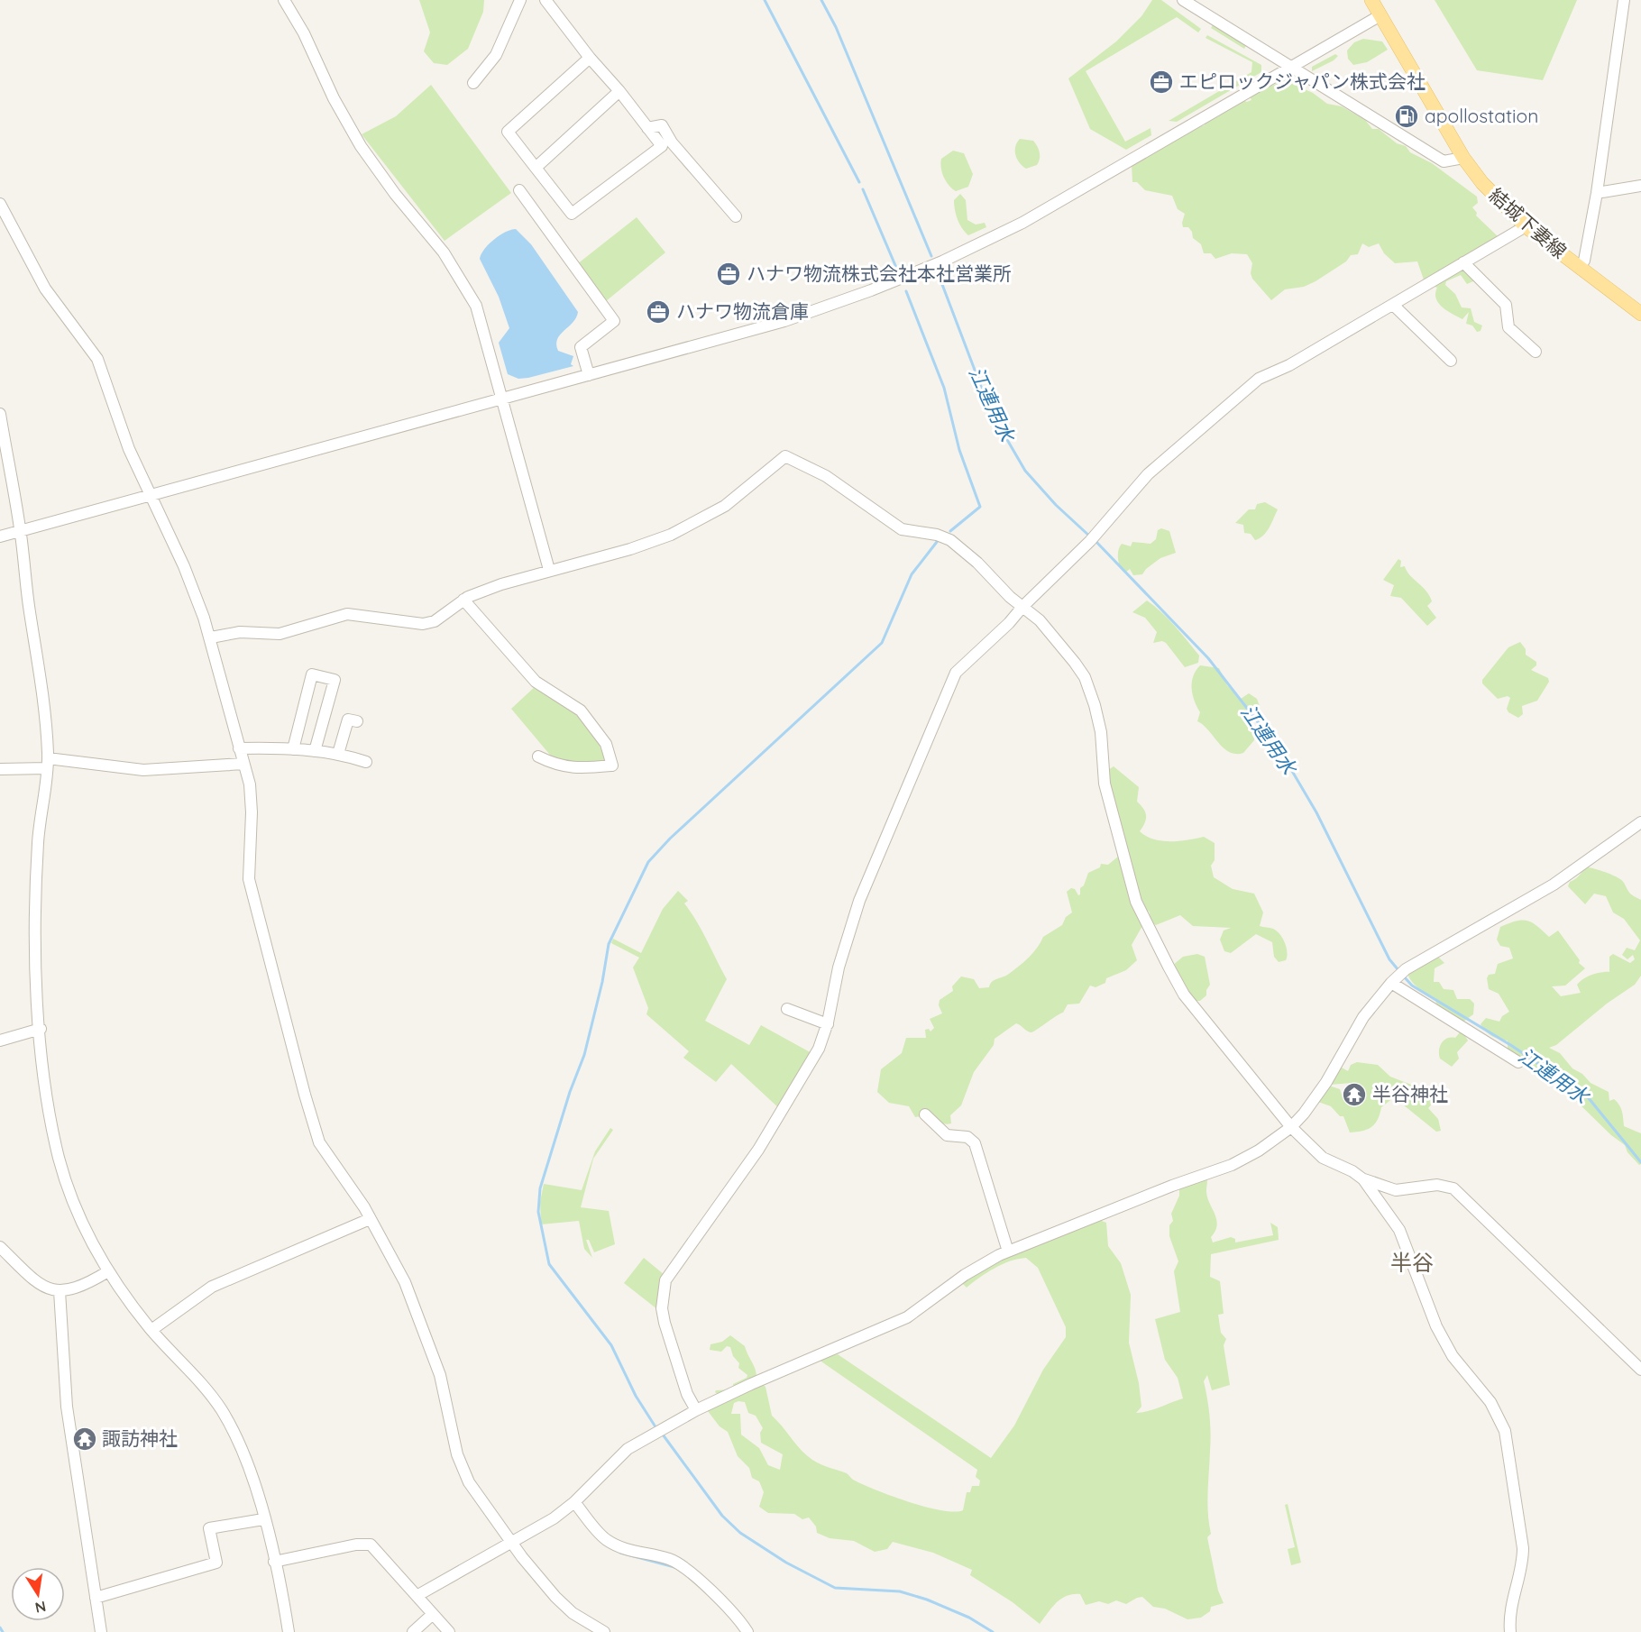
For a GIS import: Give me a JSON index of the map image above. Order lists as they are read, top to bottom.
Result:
{
  "streets": {
    "main road": ["結城下妻線"]
  },
  "districts": ["半谷"],
  "water": ["江連用水"],
  "places": {
    "office": ["エピロックジャパン株式会社", "ハナワ物流株式会社本社営業所", "ハナワ物流倉庫"],
    "fuel station": ["apollostation"],
    "temple": ["半谷神社", "諏訪神社"]
  },
  "north": "bottom"
}
